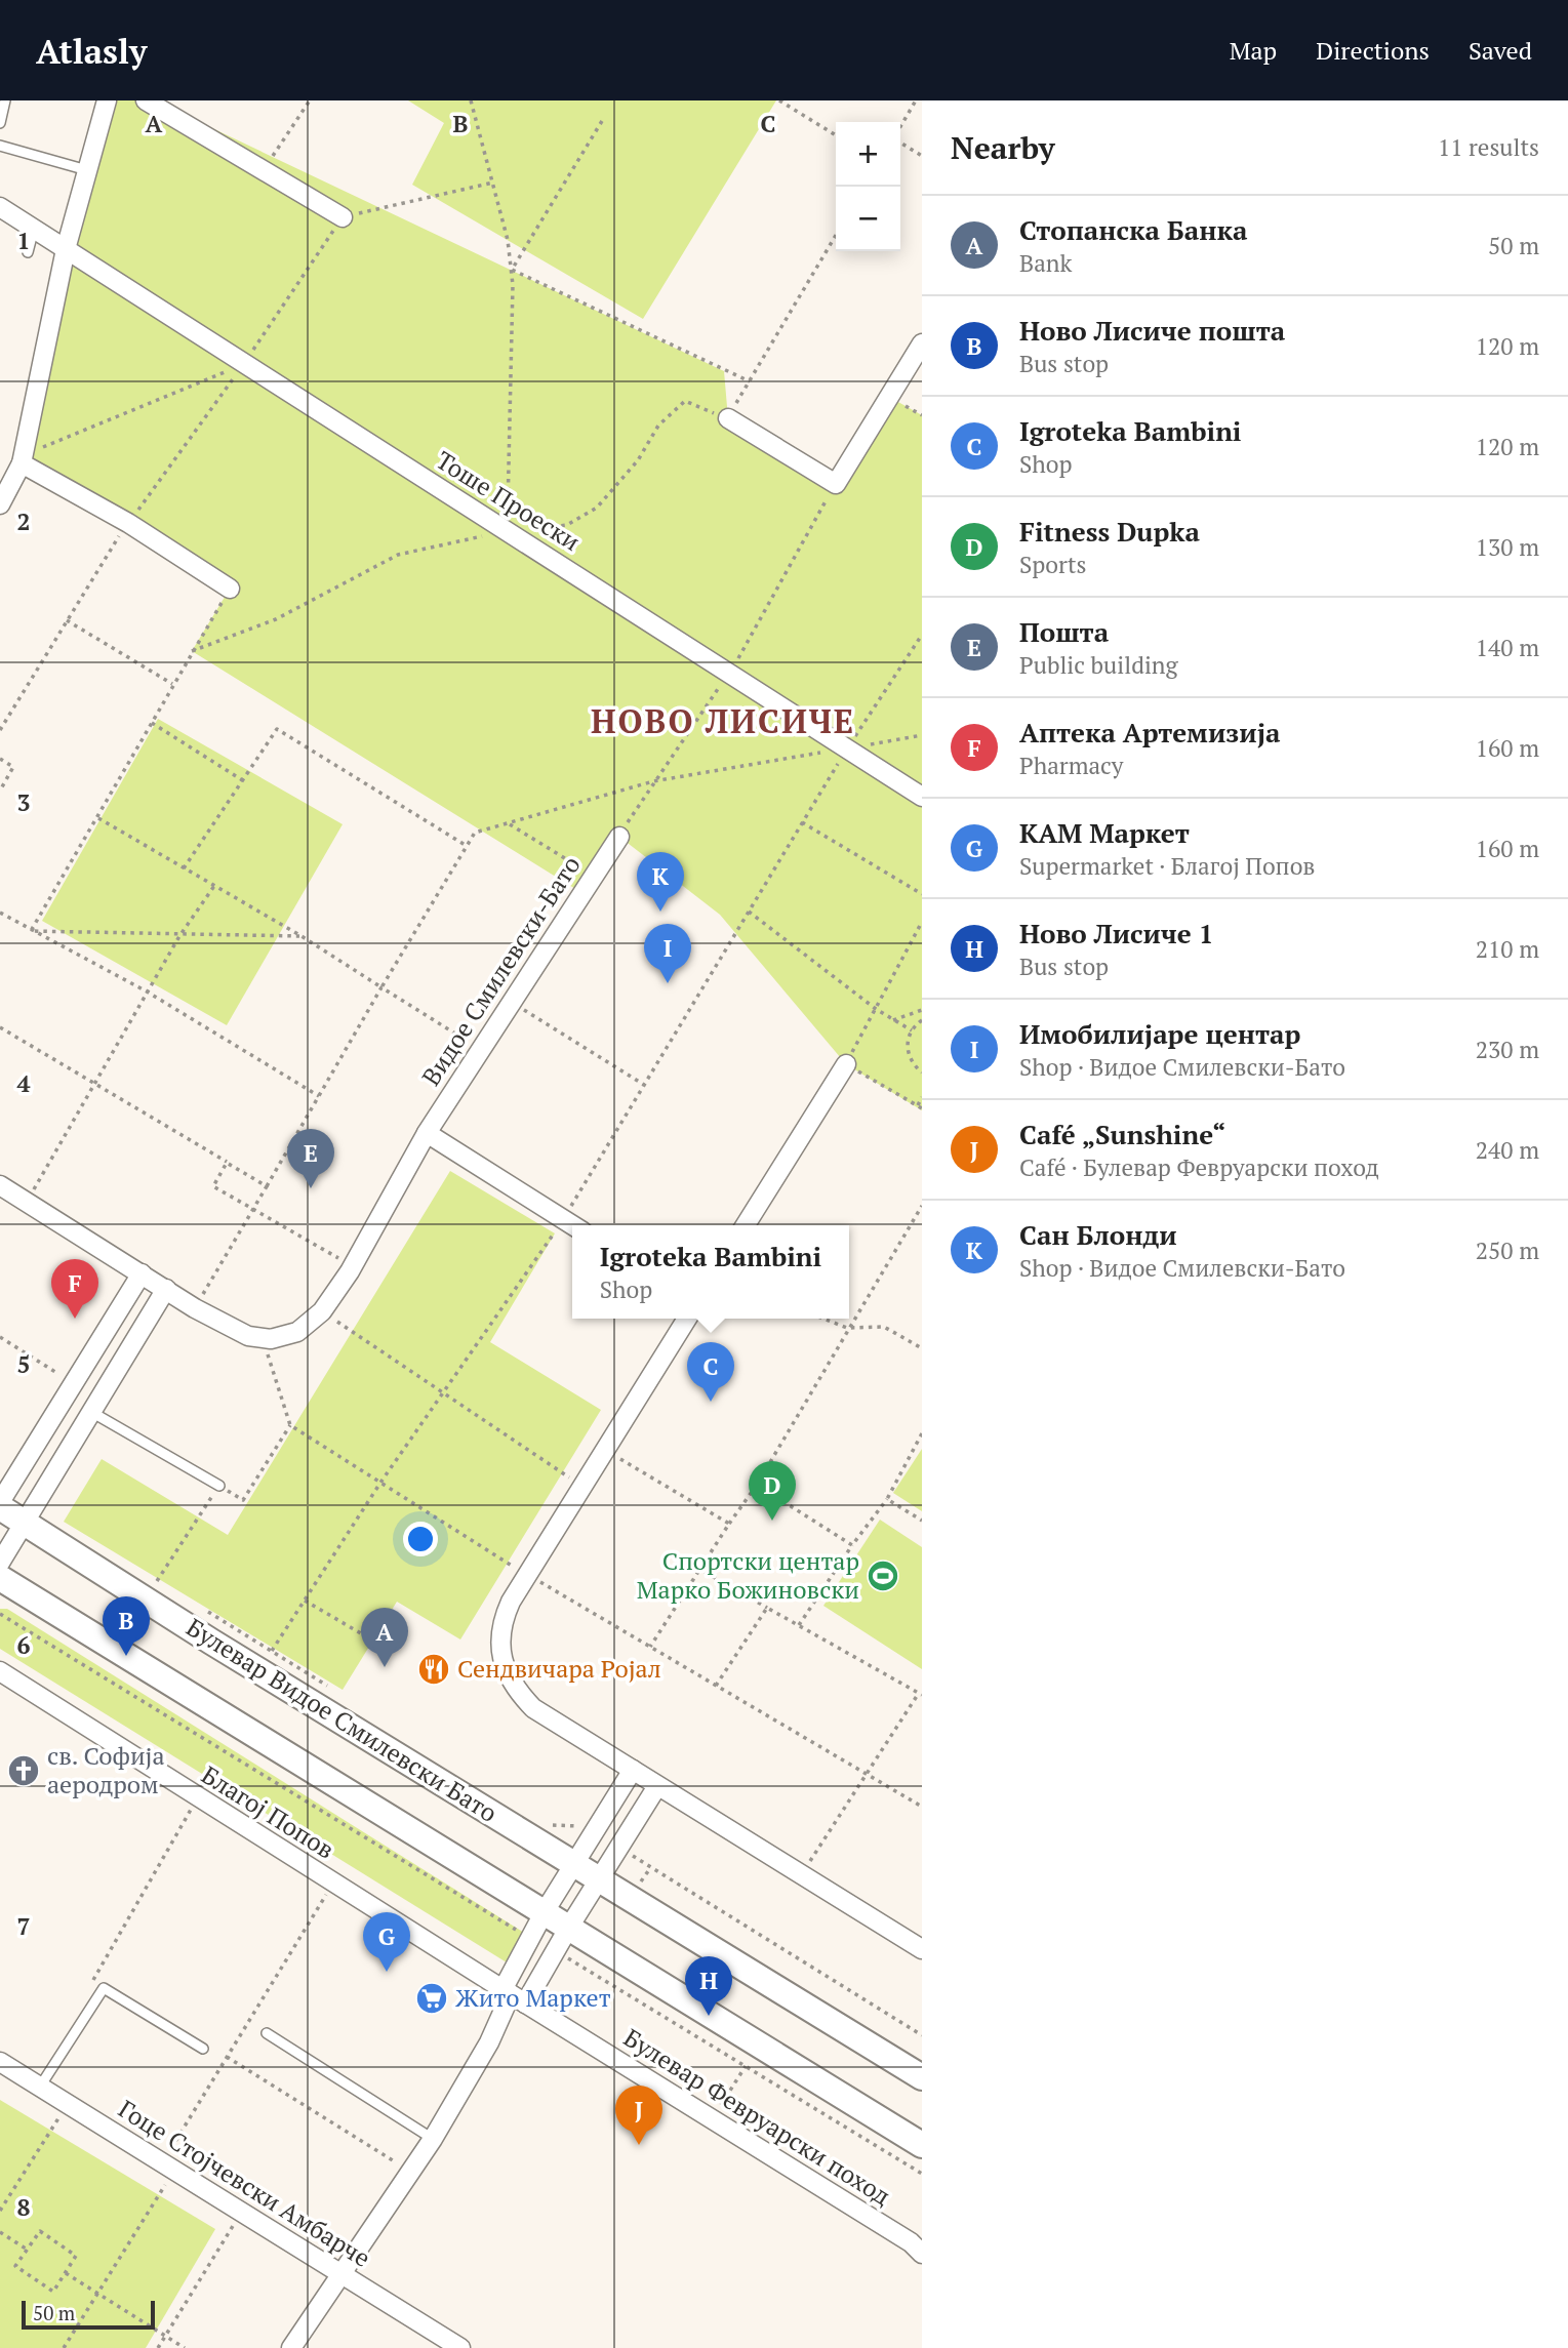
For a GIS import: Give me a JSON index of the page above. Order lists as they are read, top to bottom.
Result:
{
  "streets": {
    "street": [
      "Тоше Проески",
      "Видое Смилевски-Бато",
      "Булевар Видое Смилевски Бато",
      "Благој Попов",
      "Булевар Февруарски поход",
      "Гоце Стојчевски Амбарче"
    ]
  },
  "crossings": [
    ["Благој Попов", "Булевар Февруарски поход"]
  ],
  "districts": ["НОВО ЛИСИЧЕ"],
  "places": {
    "sports": ["Спортски центар Марко Божиновски"],
    "restaurant": ["Сендвичара Ројал"],
    "church": ["св. Софија аеродром"],
    "supermarket": ["Жито Маркет"]
  },
  "scale_bar": "50 m",
  "page": {
    "header": "Atlasly",
    "nav": ["Map", "Directions", "Saved"],
    "heading": ["Nearby", "11 results"],
    "map_buttons": ["+", "−"],
    "list": [
      {
        "mark": "A",
        "name": "Стопанска Банка",
        "note": "Bank",
        "value": "50 m"
      },
      {
        "mark": "B",
        "name": "Ново Лисиче пошта",
        "note": "Bus stop",
        "value": "120 m"
      },
      {
        "mark": "C",
        "name": "Igroteka Bambini",
        "note": "Shop",
        "value": "120 m"
      },
      {
        "mark": "D",
        "name": "Fitness Dupka",
        "note": "Sports",
        "value": "130 m"
      },
      {
        "mark": "E",
        "name": "Пошта",
        "note": "Public building",
        "value": "140 m"
      },
      {
        "mark": "F",
        "name": "Аптека Артемизија",
        "note": "Pharmacy",
        "value": "160 m"
      },
      {
        "mark": "G",
        "name": "КАМ Маркет",
        "note": "Supermarket · Благој Попов",
        "value": "160 m"
      },
      {
        "mark": "H",
        "name": "Ново Лисиче 1",
        "note": "Bus stop",
        "value": "210 m"
      },
      {
        "mark": "I",
        "name": "Имобилијаре центар",
        "note": "Shop · Видое Смилевски-Бато",
        "value": "230 m"
      },
      {
        "mark": "J",
        "name": "Café „Sunshine“",
        "note": "Café · Булевар Февруарски поход",
        "value": "240 m"
      },
      {
        "mark": "K",
        "name": "Сан Блонди",
        "note": "Shop · Видое Смилевски-Бато",
        "value": "250 m"
      }
    ],
    "pins": [
      "K",
      "I",
      "E",
      "F",
      "C",
      "D",
      "B",
      "A",
      "G",
      "H",
      "J"
    ],
    "popup": ["Igroteka Bambini", "Shop"],
    "scale": "50 m"
  },
  "grid": {
    "columns": ["A", "B", "C"],
    "rows": [
      "1",
      "2",
      "3",
      "4",
      "5",
      "6",
      "7",
      "8"
    ]
  }
}
